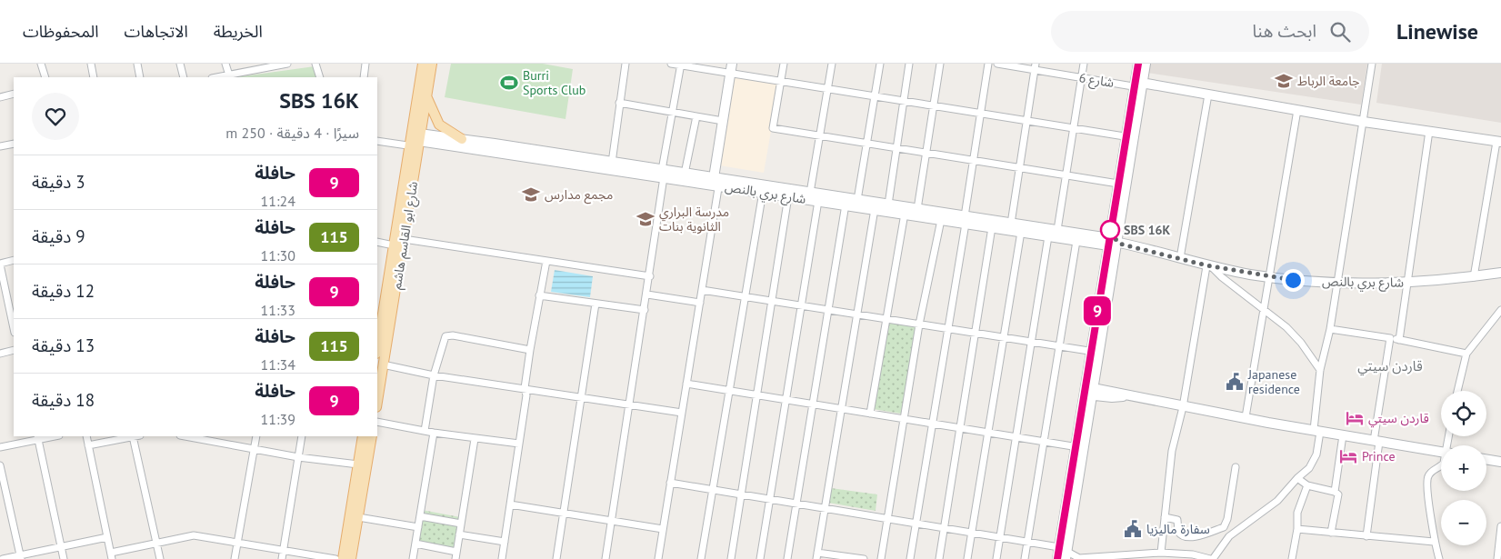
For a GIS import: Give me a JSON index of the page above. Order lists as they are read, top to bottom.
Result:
{
  "streets": {
    "main road": ["شارع بري بالنص", "شارع ابو القاسم هاشم"],
    "street": ["شارع 6"]
  },
  "crossings": [
    ["شارع بري بالنص", "شارع ابو القاسم هاشم"]
  ],
  "districts": ["قاردن سيتي"],
  "places": {
    "school or university": ["جامعة الرباط", "مجمع مدارس", "مدرسة البراري الثانوية بنات"],
    "sports": ["Burri Sports Club"],
    "other": ["SBS 16K"],
    "public building": ["Japanese residence", "سفارة ماليزيا"],
    "hotel": ["قاردن سيتي", "Prince"]
  },
  "lines": ["bus line 9"],
  "page": {
    "header": "Linewise",
    "search": "ابحث هنا",
    "nav": ["الخريطة", "الاتجاهات", "المحفوظات"],
    "on_map": "9",
    "heading": ["SBS 16K", "سيرًا · 4 دقيقة · 250 m"],
    "list": [
      {
        "mark": "9",
        "name": "حافلة",
        "note": "11:24",
        "value": "3 دقيقة"
      },
      {
        "mark": "115",
        "name": "حافلة",
        "note": "11:30",
        "value": "9 دقيقة"
      },
      {
        "mark": "9",
        "name": "حافلة",
        "note": "11:33",
        "value": "12 دقيقة"
      },
      {
        "mark": "115",
        "name": "حافلة",
        "note": "11:34",
        "value": "13 دقيقة"
      },
      {
        "mark": "9",
        "name": "حافلة",
        "note": "11:39",
        "value": "18 دقيقة"
      }
    ],
    "map_buttons": ["+", "−"]
  }
}
